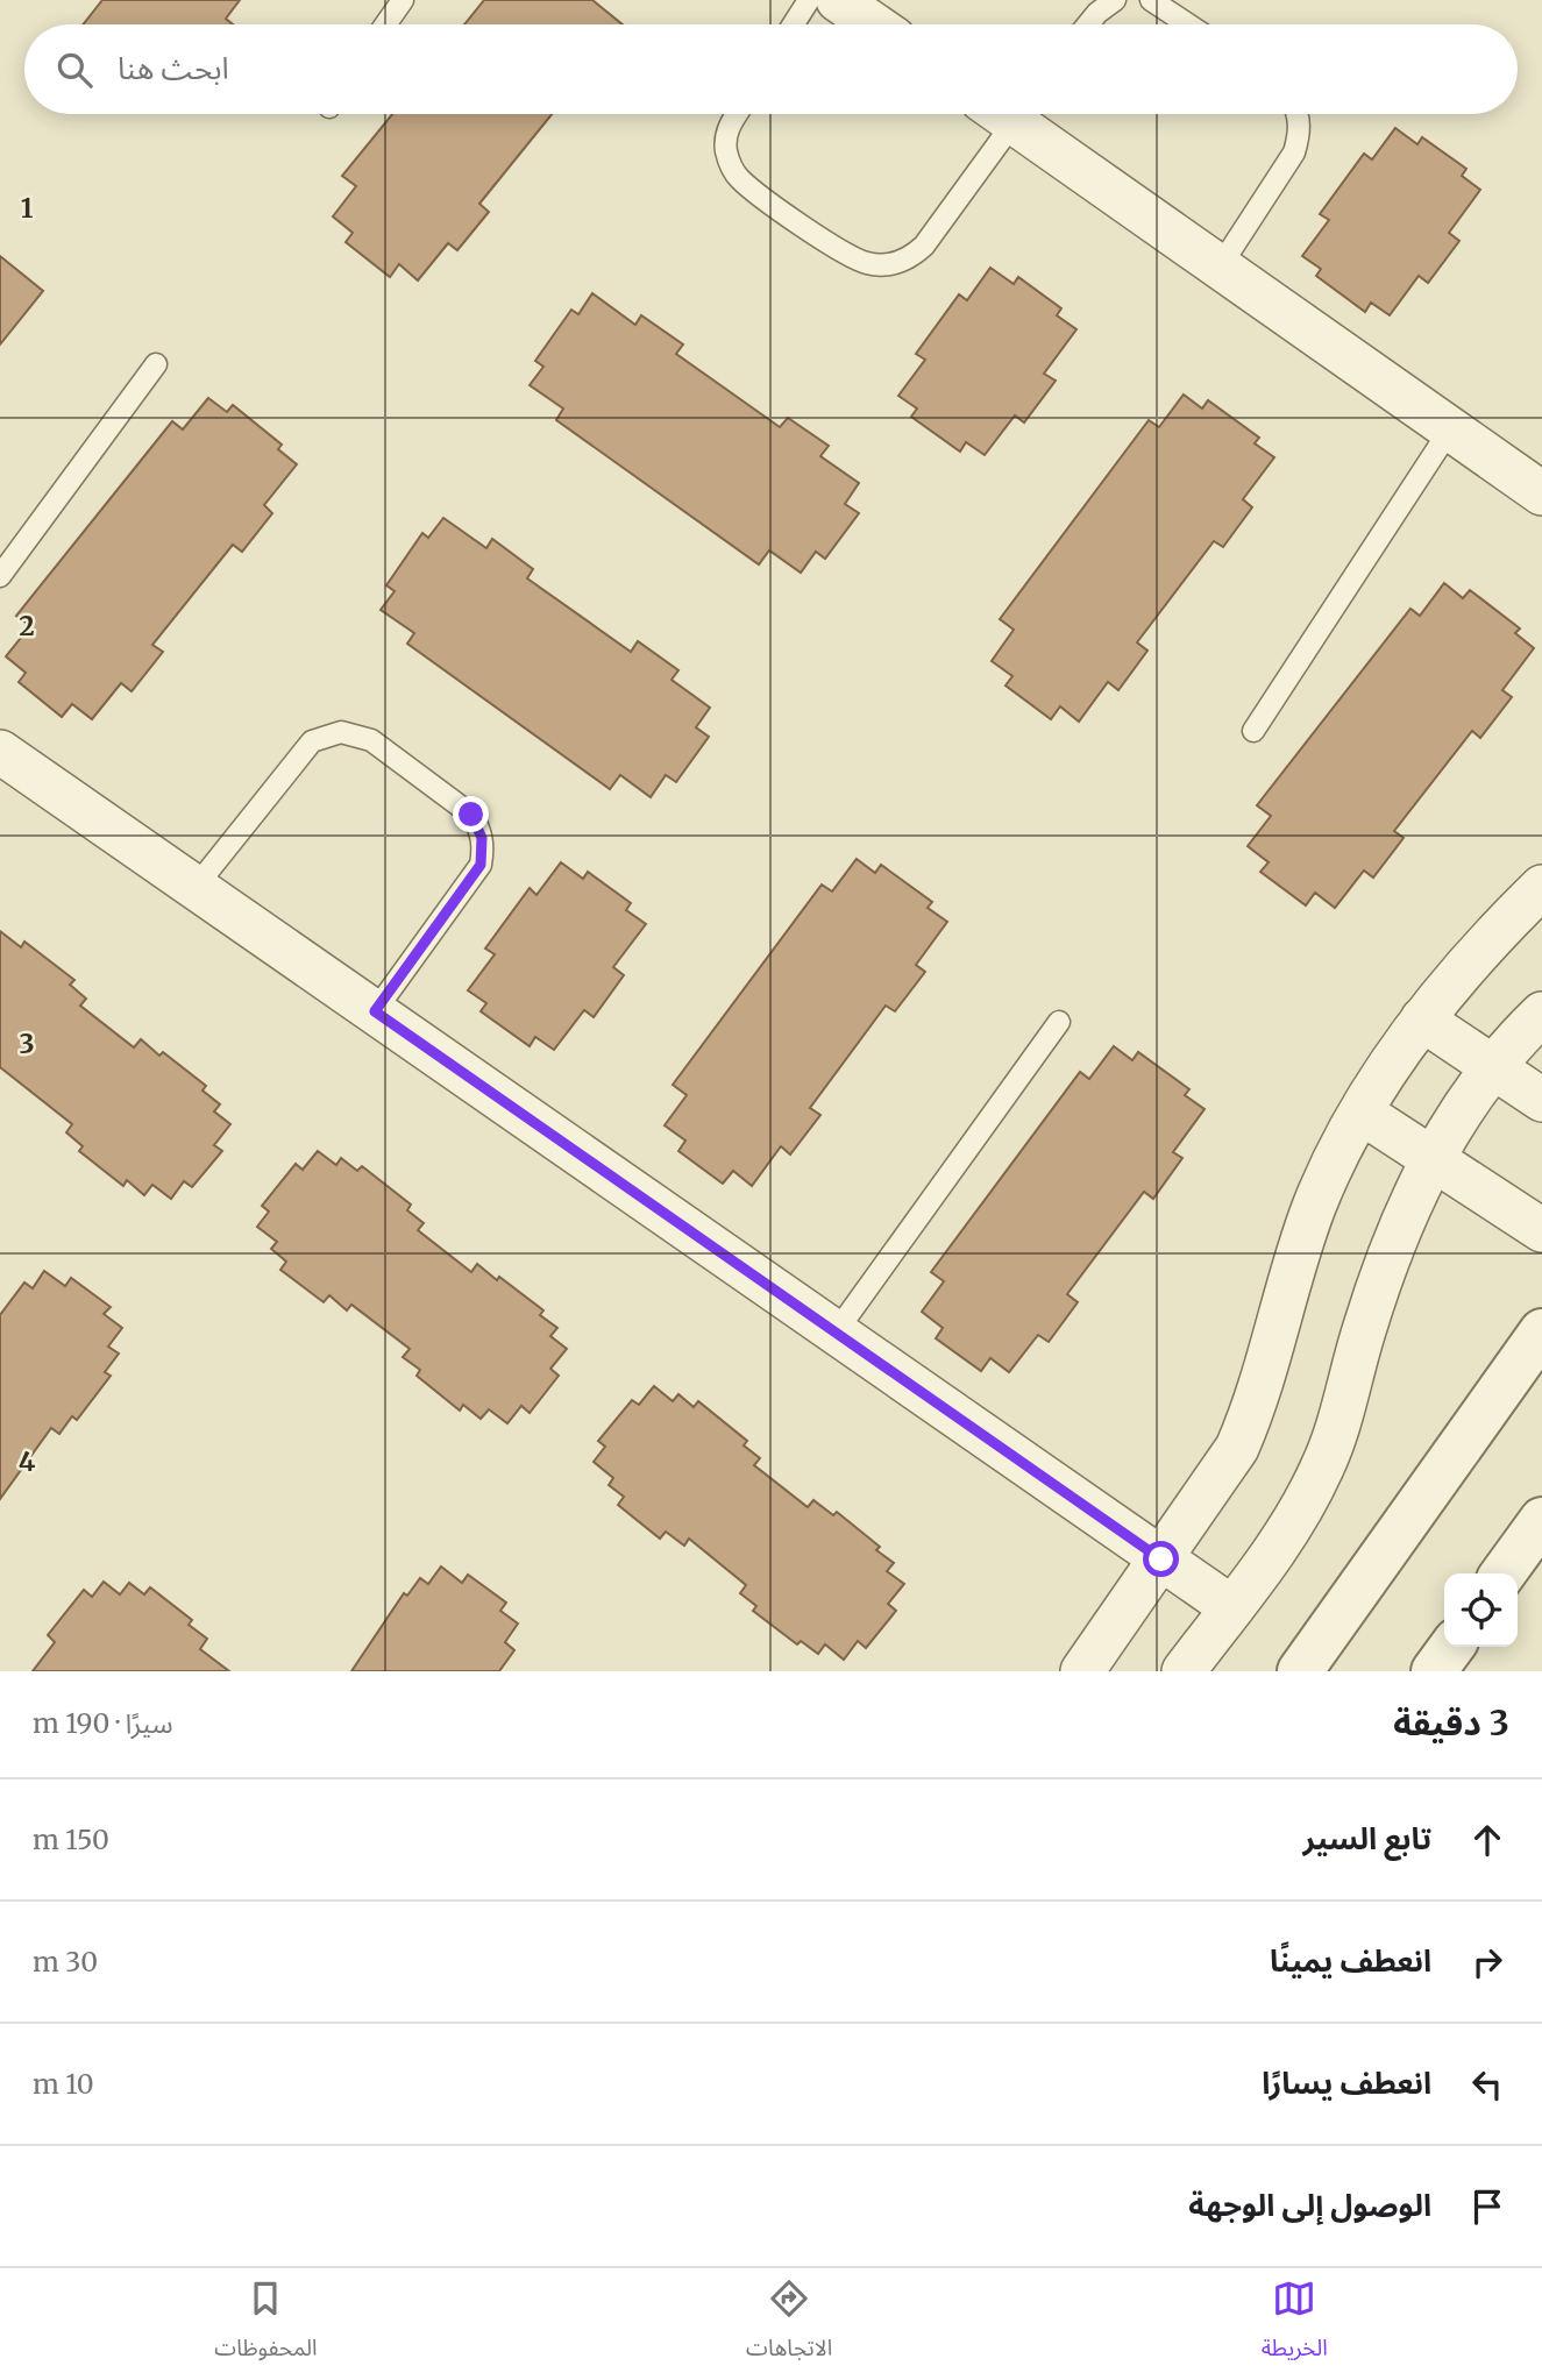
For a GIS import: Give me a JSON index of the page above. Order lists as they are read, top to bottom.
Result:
{
  "page": {
    "search": "ابحث هنا",
    "heading": ["3 دقيقة", "سيرًا · 190 m"],
    "list": [
      ["تابع السير", "150 m"],
      ["انعطف يمينًا", "30 m"],
      ["انعطف يسارًا", "10 m"],
      "الوصول إلى الوجهة"
    ],
    "nav": ["الخريطة", "الاتجاهات", "المحفوظات"]
  },
  "grid": {
    "rows": [
      "1",
      "2",
      "3",
      "4"
    ]
  }
}
